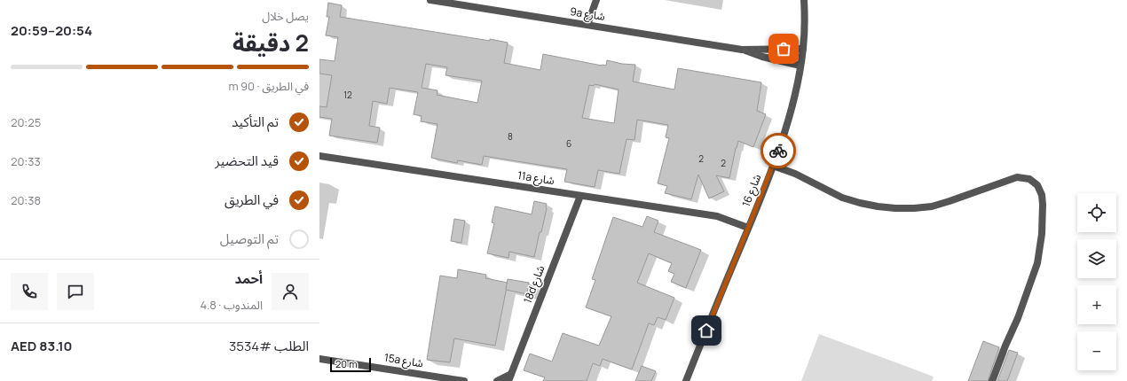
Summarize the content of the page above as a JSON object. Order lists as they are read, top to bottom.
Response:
{
  "streets": {
    "street": [
      "9a شارع",
      "11a شارع",
      "شارع 16",
      "18d شارع",
      "15a شارع"
    ]
  },
  "crossings": [
    ["9a شارع", "شارع 16"],
    ["11a شارع", "شارع 16"],
    ["11a شارع", "18d شارع"]
  ],
  "house_numbers": [
    "12",
    "8",
    "6",
    "2",
    "2"
  ],
  "scale_bar": "20 m",
  "page": {
    "heading": ["2 دقيقة", "يصل خلال", "20:54–20:59"],
    "panel": [
      "أحمد",
      "المندوب · 4.8",
      "الطلب #3534",
      "AED 83.10"
    ],
    "bar": "في الطريق · 90 m",
    "list": [
      ["تم التأكيد", "20:25"],
      ["قيد التحضير", "20:33"],
      ["في الطريق", "20:38"],
      "تم التوصيل"
    ],
    "map_buttons": ["+", "−"],
    "scale": "20 m"
  }
}
